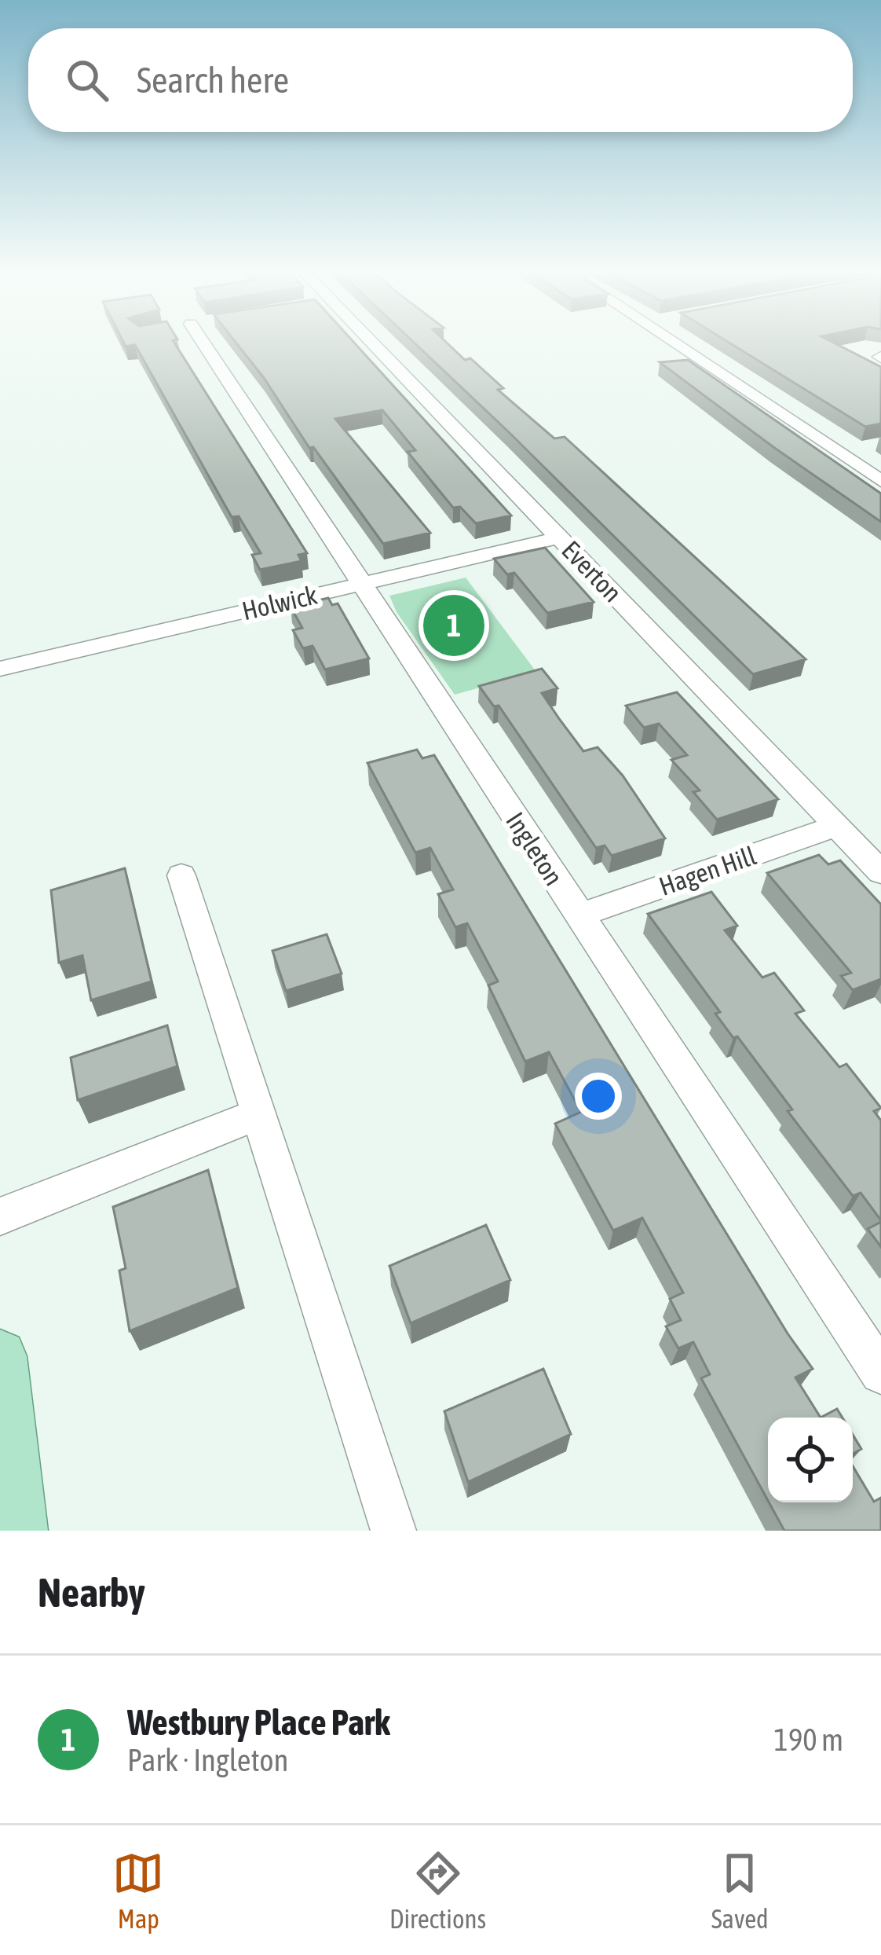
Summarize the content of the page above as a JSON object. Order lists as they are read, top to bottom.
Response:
{
  "streets": {
    "street": [
      "Everton",
      "Holwick",
      "Ingleton",
      "Hagen Hill"
    ]
  },
  "crossings": [
    ["Everton", "Holwick"],
    ["Everton", "Hagen Hill"],
    ["Holwick", "Ingleton"],
    ["Ingleton", "Hagen Hill"]
  ],
  "page": {
    "search": "Search here",
    "pins": "1",
    "heading": "Nearby",
    "list": [
      {
        "mark": "1",
        "name": "Westbury Place Park",
        "note": "Park · Ingleton",
        "value": "190 m"
      }
    ],
    "nav": ["Map", "Directions", "Saved"]
  }
}
